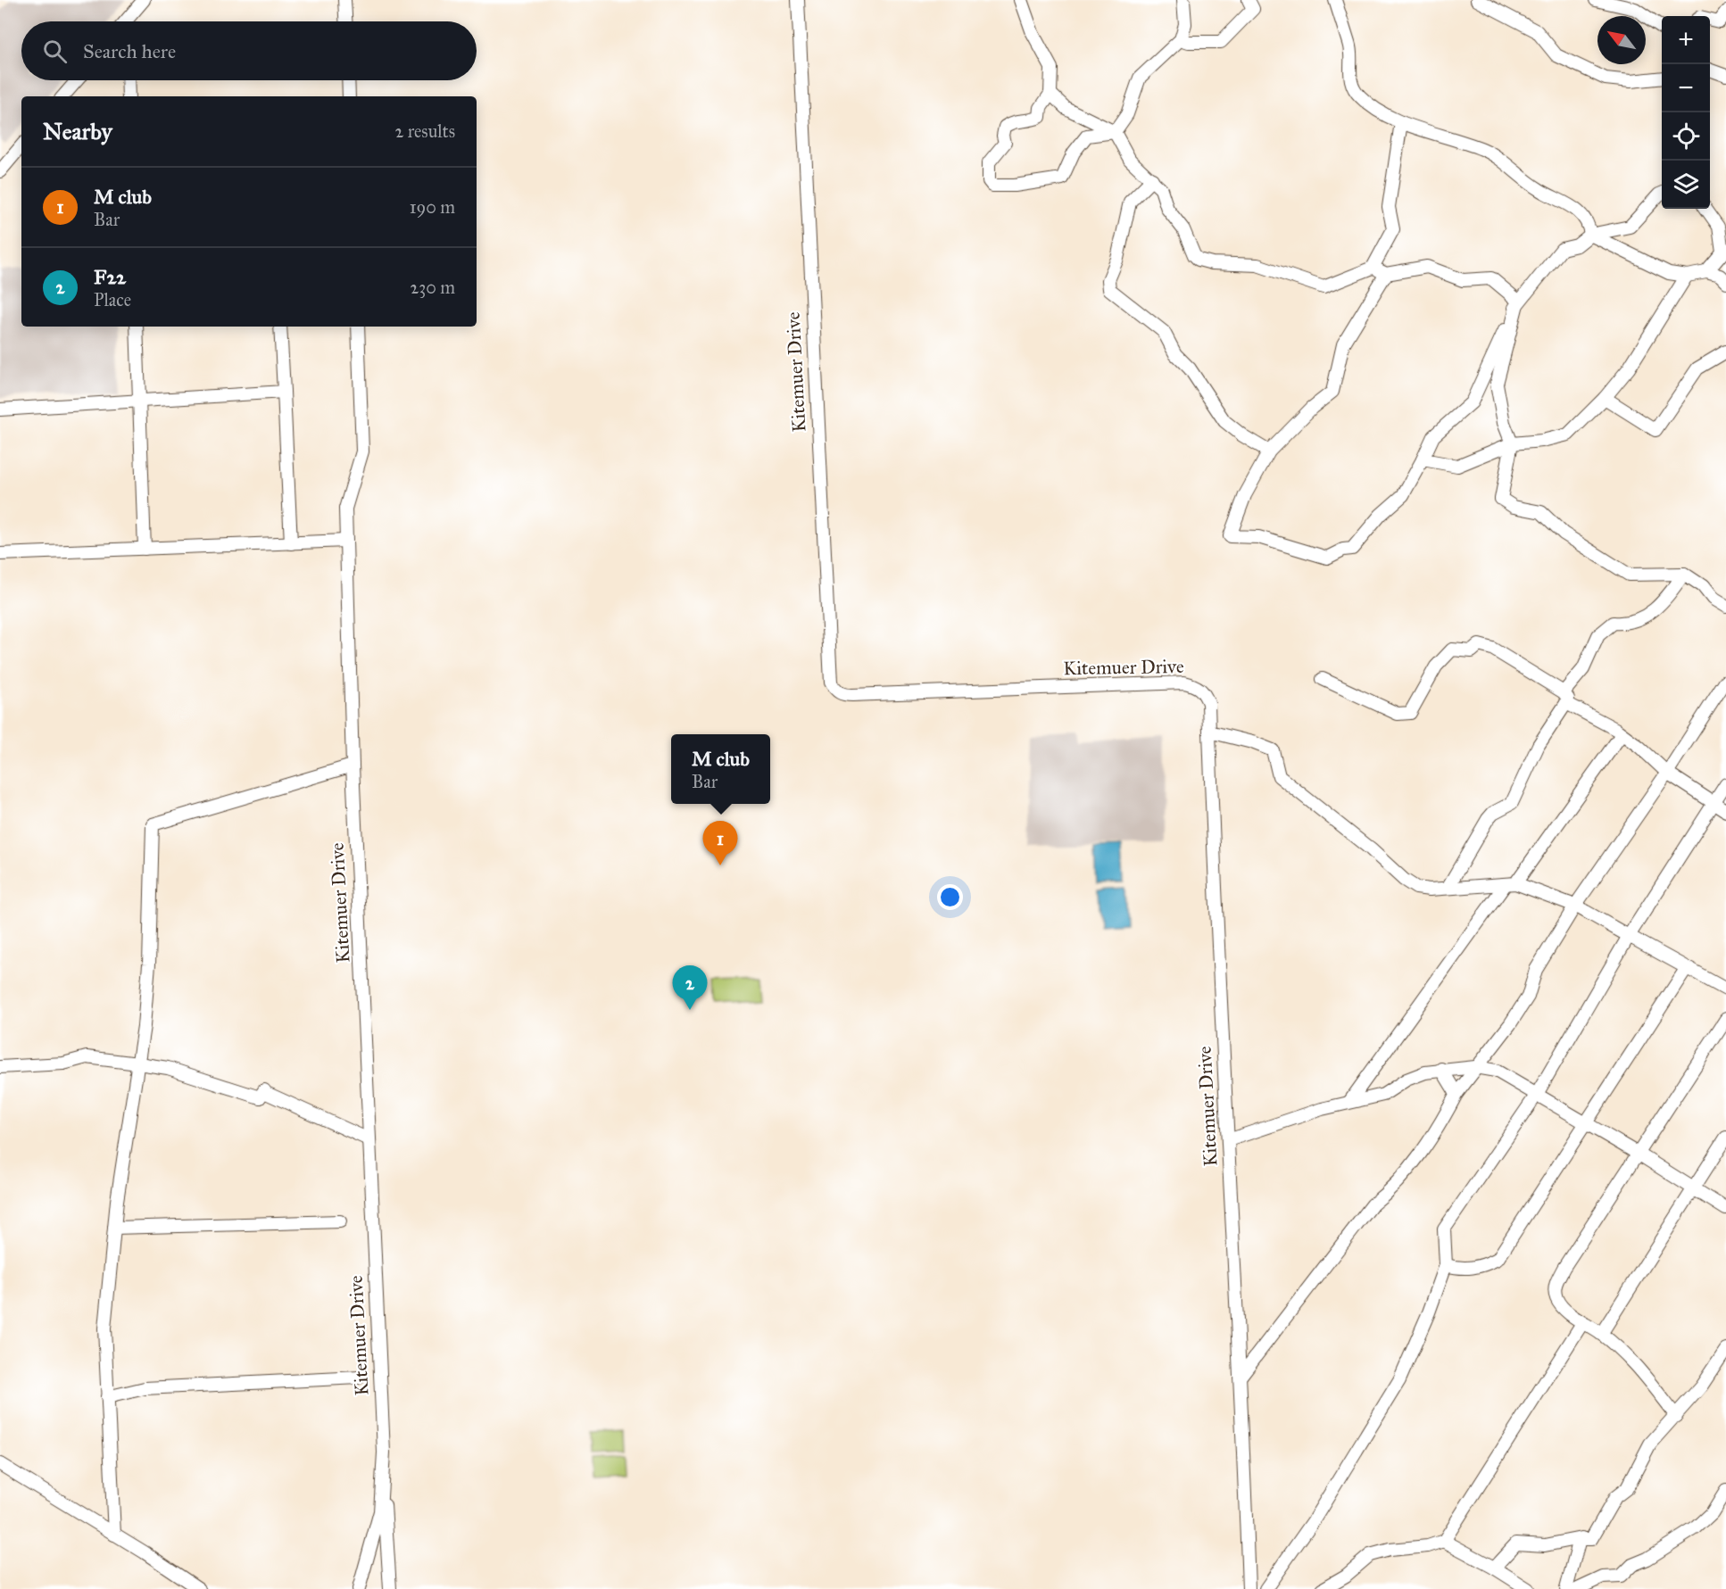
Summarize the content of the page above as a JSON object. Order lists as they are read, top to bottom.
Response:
{
  "streets": {
    "street": ["Kitemuer Drive"]
  },
  "north": "top left",
  "page": {
    "map_buttons": ["+", "−"],
    "search": "Search here",
    "heading": ["Nearby", "2 results"],
    "list": [
      {
        "mark": "1",
        "name": "M club",
        "note": "Bar",
        "value": "190 m"
      },
      {
        "mark": "2",
        "name": "F22",
        "note": "Place",
        "value": "230 m"
      }
    ],
    "popup": ["M club", "Bar"],
    "pins": ["1", "2"]
  }
}
